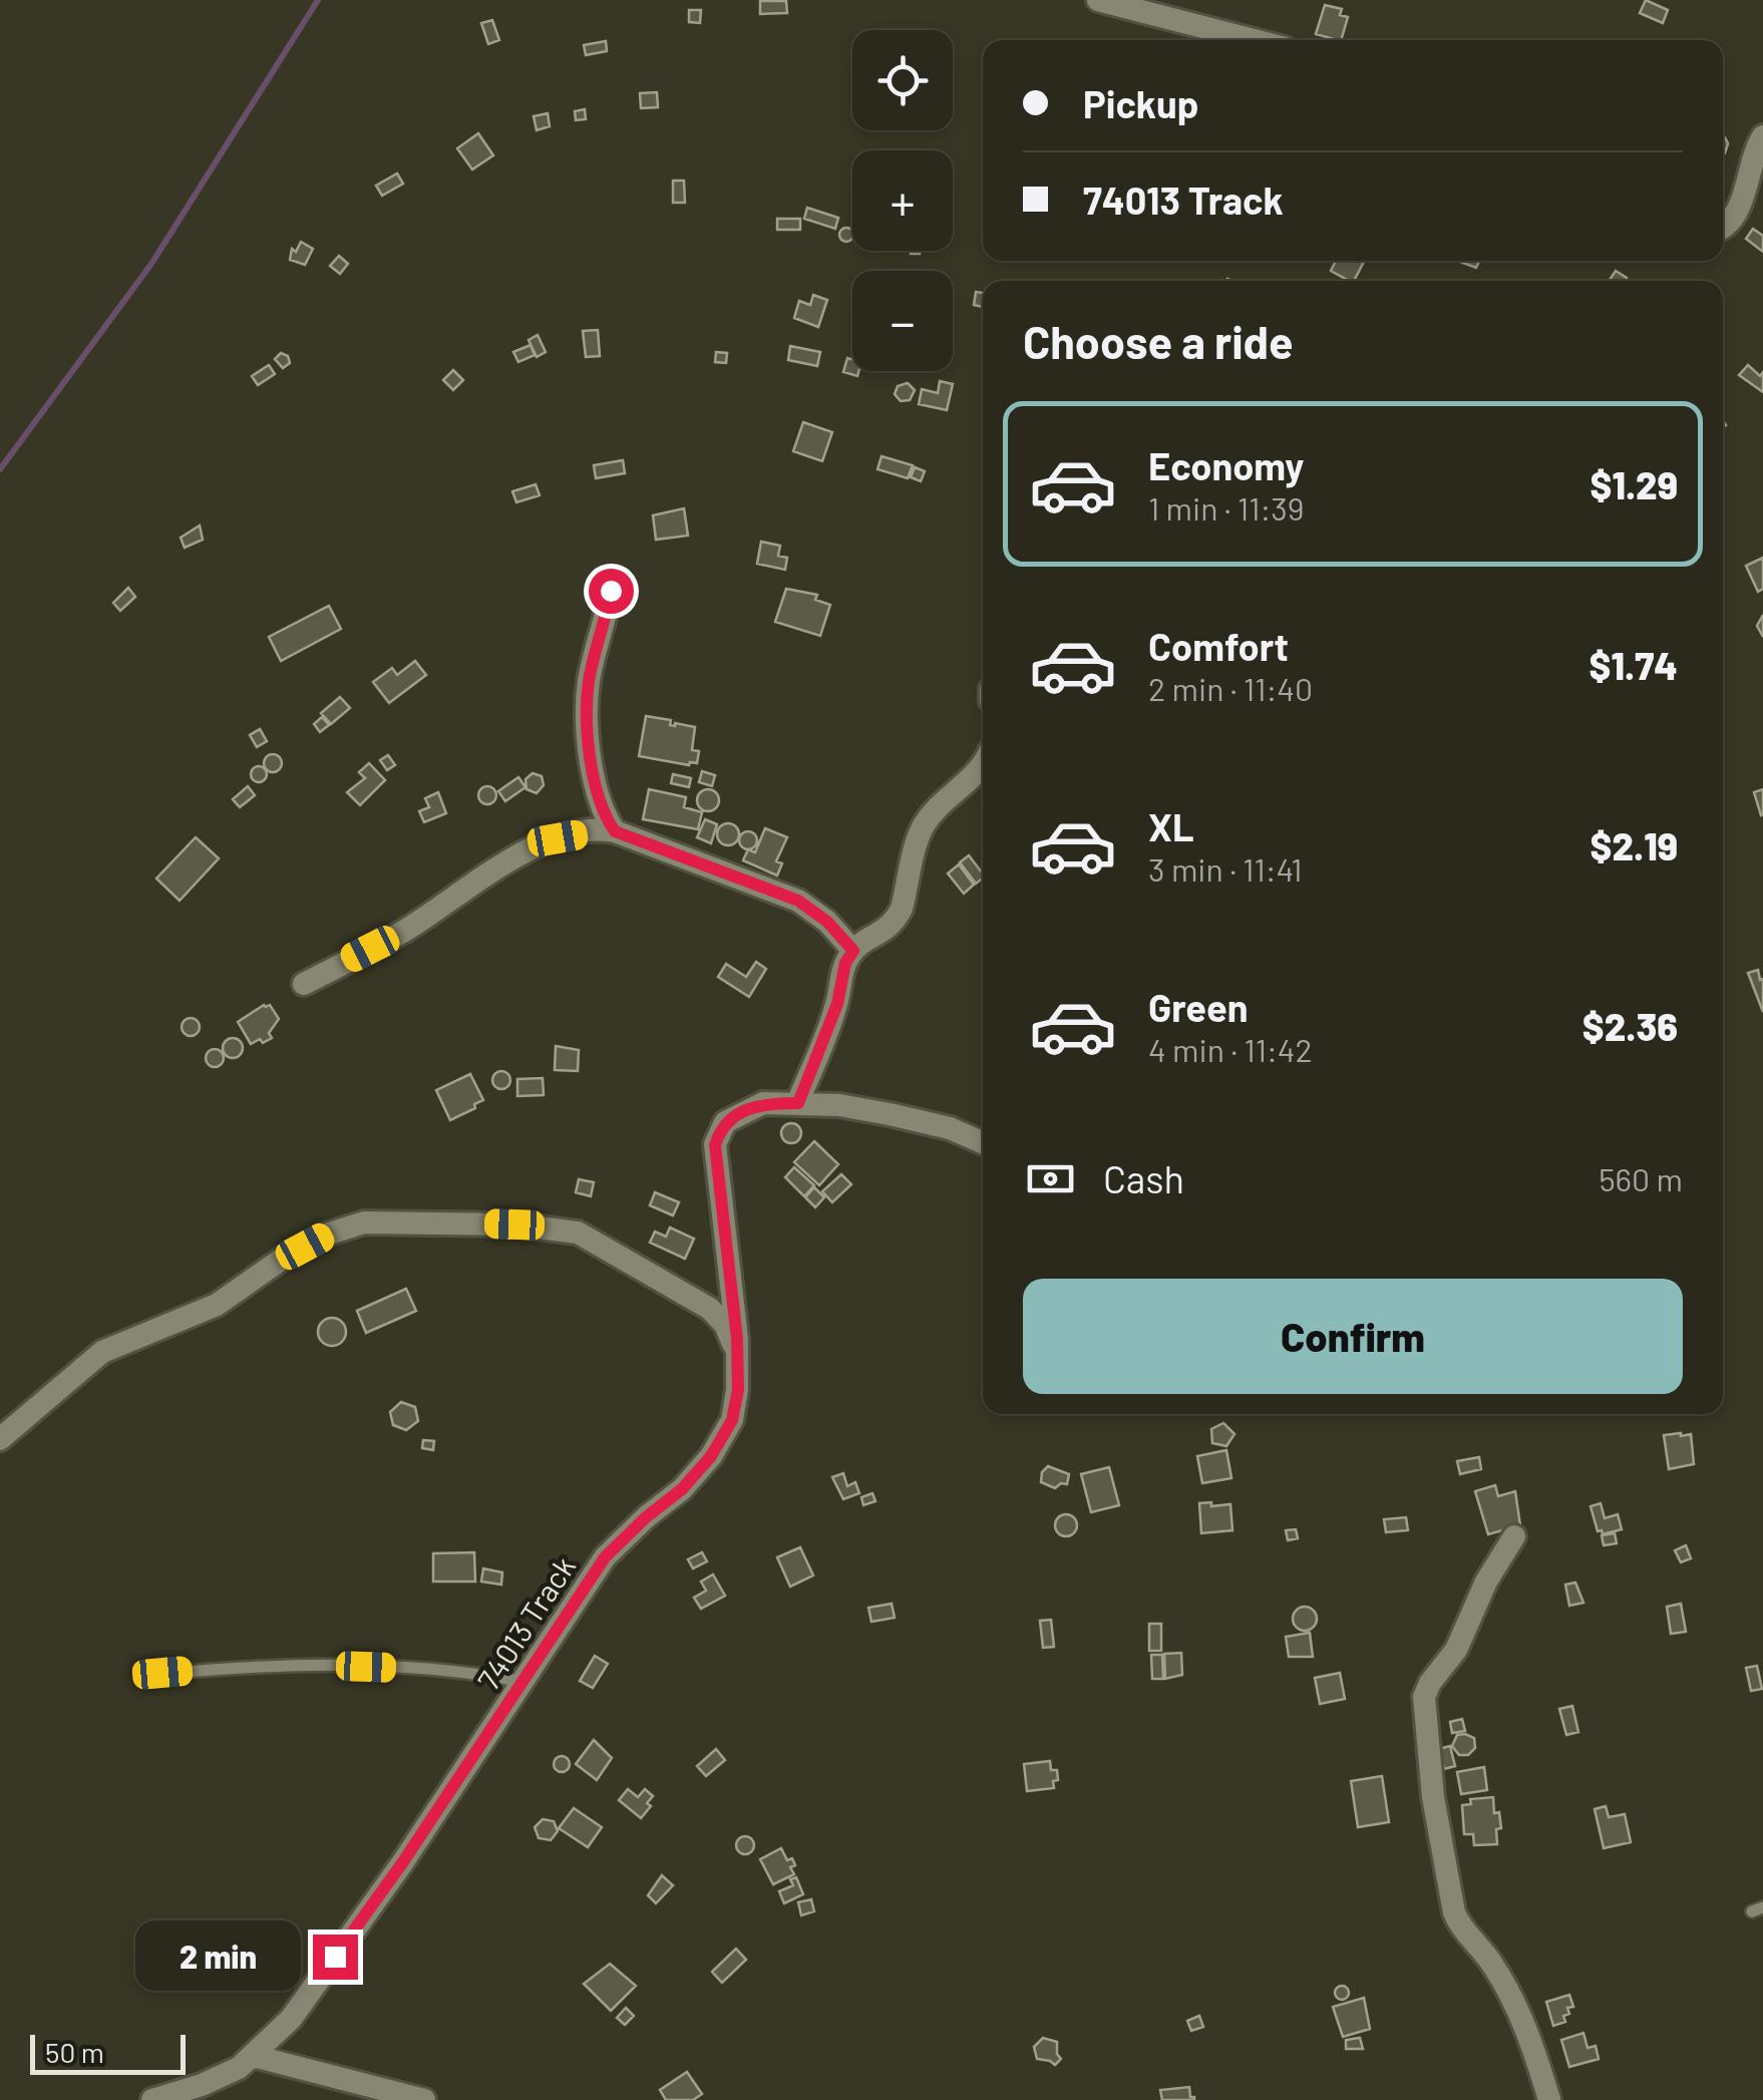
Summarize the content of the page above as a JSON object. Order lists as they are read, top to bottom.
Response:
{
  "streets": {
    "street": ["74013 Track"]
  },
  "scale_bar": "50 m",
  "page": {
    "map_buttons": ["+", "−"],
    "banner": ["Pickup", "74013 Track"],
    "heading": "Choose a ride",
    "list": [
      {
        "name": "Economy",
        "note": "1 min · 11:39",
        "value": "$1.29"
      },
      {
        "name": "Comfort",
        "note": "2 min · 11:40",
        "value": "$1.74"
      },
      {
        "name": "XL",
        "note": "3 min · 11:41",
        "value": "$2.19"
      },
      {
        "name": "Green",
        "note": "4 min · 11:42",
        "value": "$2.36"
      }
    ],
    "pay": ["Cash", "560 m"],
    "buttons": "Confirm",
    "bubble": "2 min",
    "scale": "50 m"
  }
}
